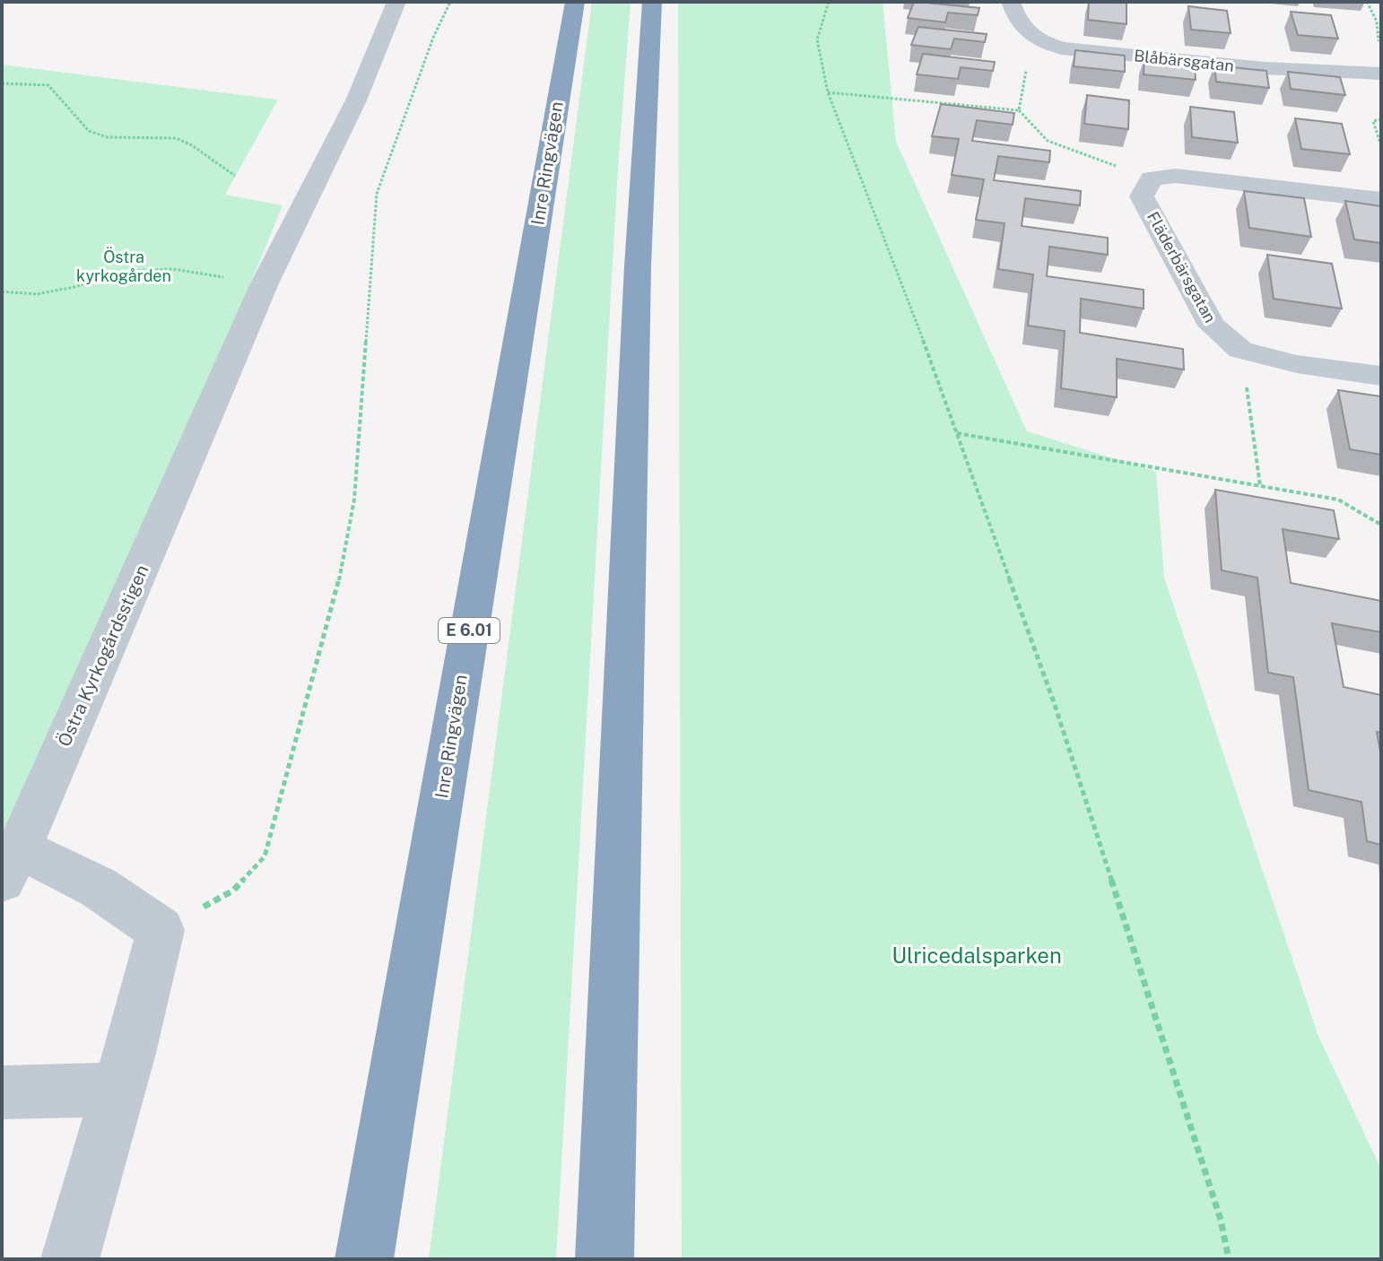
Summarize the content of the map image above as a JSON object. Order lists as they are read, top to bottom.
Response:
{
  "streets": {
    "highway": ["Inre Ringvägen", "E 6.01"],
    "street": ["Blåbärsgatan", "Fläderbärsgatan", "Östra Kyrkogårdsstigen"]
  },
  "parks": ["Östra kyrkogården", "Ulricedalsparken"]
}
